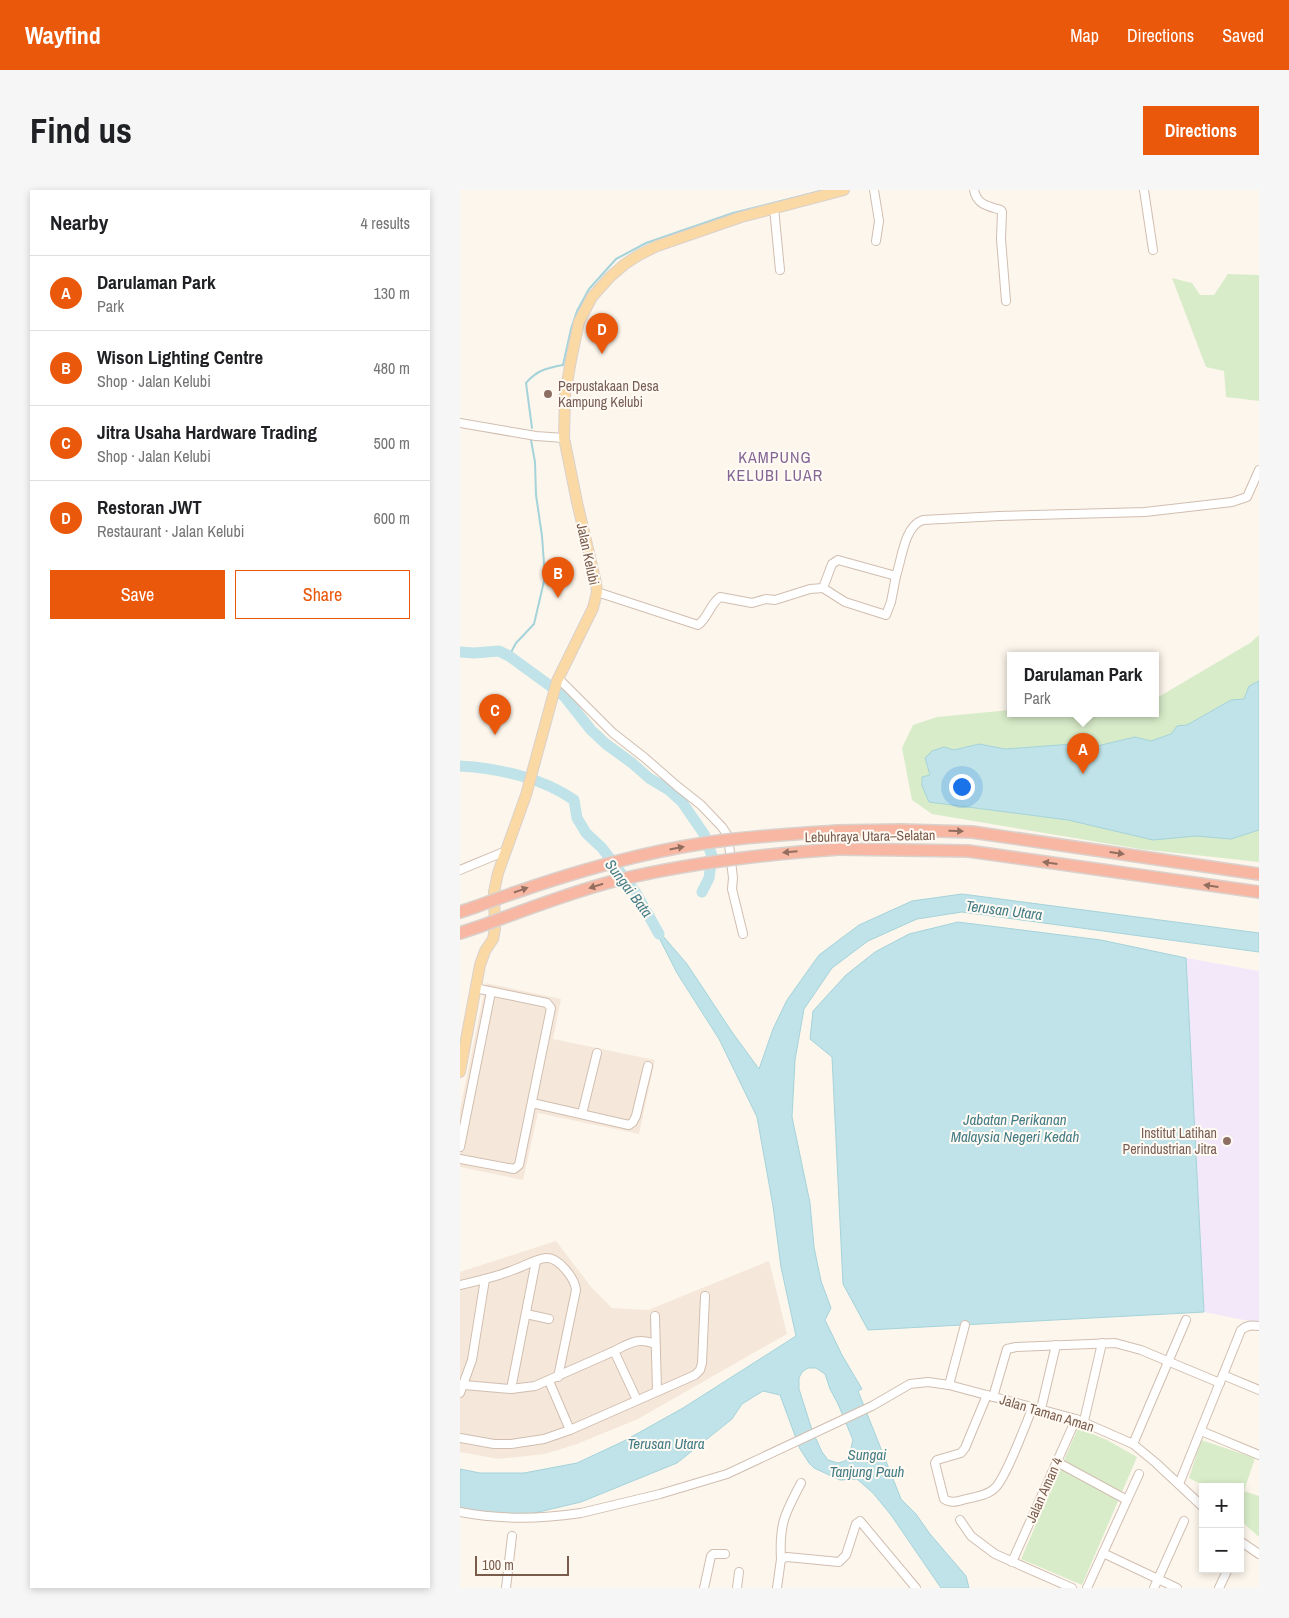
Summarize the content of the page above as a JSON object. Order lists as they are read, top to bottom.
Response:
{
  "streets": {
    "highway": ["Lebuhraya Utara–Selatan"],
    "main road": ["Jalan Kelubi"],
    "street": ["Jalan Taman Aman", "Jalan Aman 4"]
  },
  "crossings": [
    ["Jalan Taman Aman", "Jalan Aman 4"]
  ],
  "districts": ["KAMPUNG KELUBI LUAR"],
  "water": [
    "Sungai Bata",
    "Terusan Utara",
    "Jabatan Perikanan Malaysia Negeri Kedah",
    "Sungai Tanjung Pauh"
  ],
  "places": ["Perpustakaan Desa Kampung Kelubi", "Institut Latihan Perindustrian Jitra"],
  "scale_bar": "100 m",
  "page": {
    "header": "Wayfind",
    "nav": ["Map", "Directions", "Saved"],
    "buttons": [
      "Directions",
      ["Save", "Share"]
    ],
    "title": "Find us",
    "heading": ["Nearby", "4 results"],
    "list": [
      {
        "mark": "A",
        "name": "Darulaman Park",
        "note": "Park",
        "value": "130 m"
      },
      {
        "mark": "B",
        "name": "Wison Lighting Centre",
        "note": "Shop · Jalan Kelubi",
        "value": "480 m"
      },
      {
        "mark": "C",
        "name": "Jitra Usaha Hardware Trading",
        "note": "Shop · Jalan Kelubi",
        "value": "500 m"
      },
      {
        "mark": "D",
        "name": "Restoran JWT",
        "note": "Restaurant · Jalan Kelubi",
        "value": "600 m"
      }
    ],
    "pins": [
      "D",
      "B",
      "C",
      "A"
    ],
    "popup": ["Darulaman Park", "Park"],
    "map_buttons": ["+", "−"],
    "scale": "100 m"
  }
}
